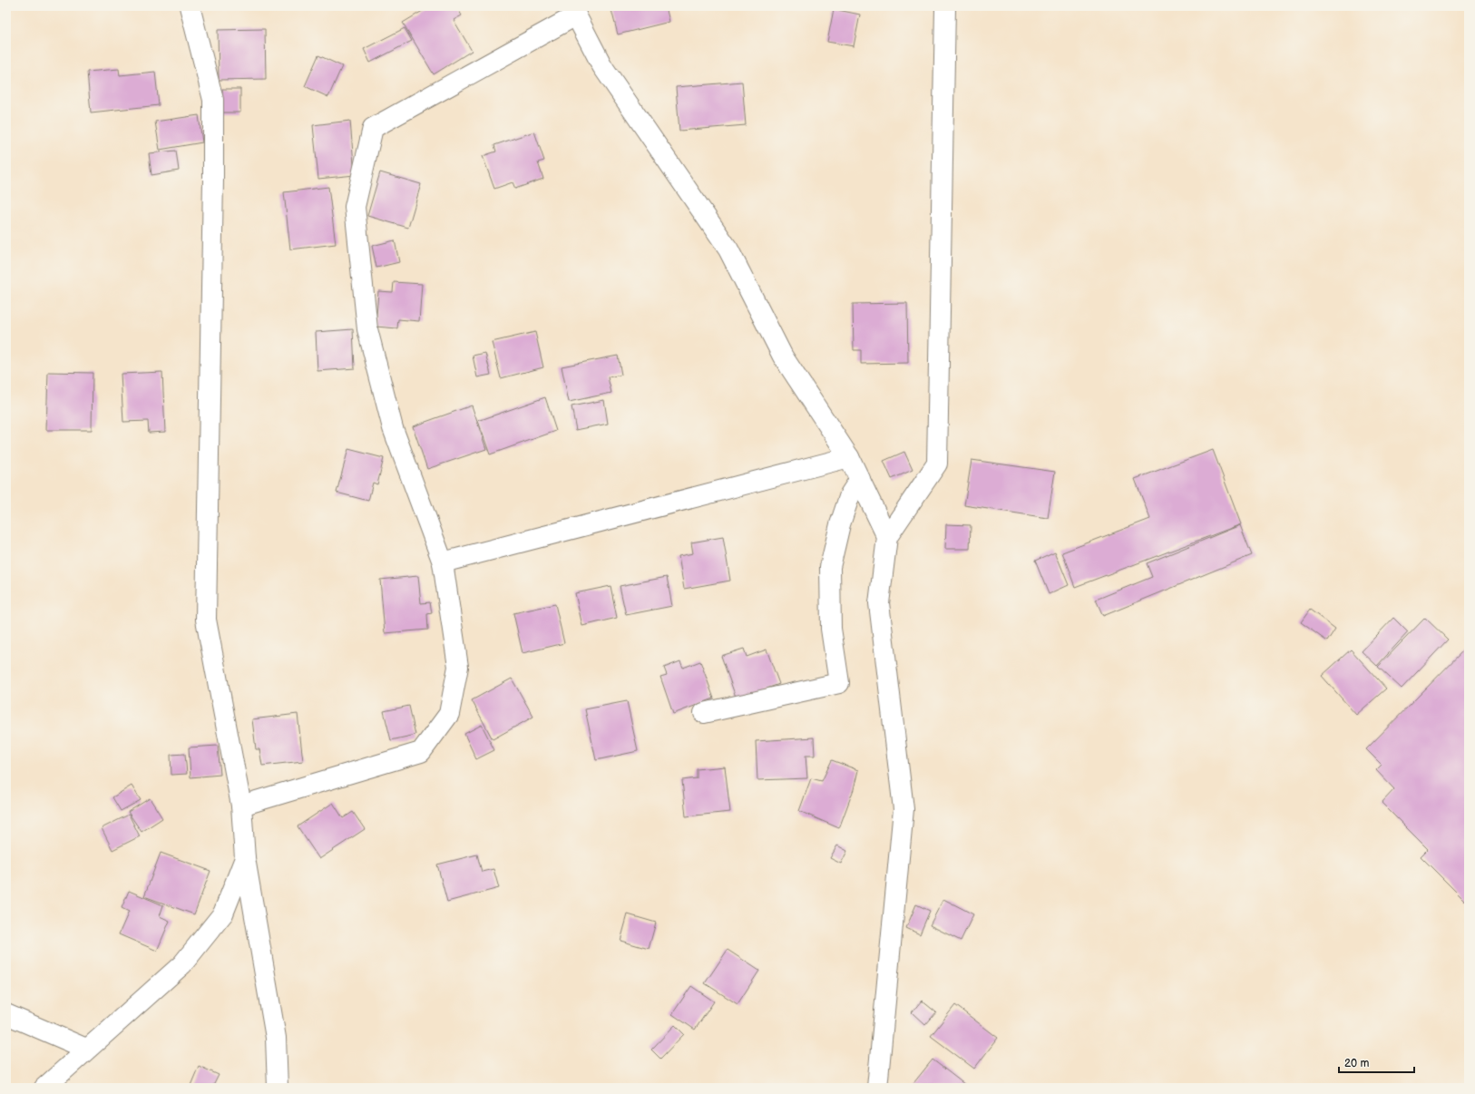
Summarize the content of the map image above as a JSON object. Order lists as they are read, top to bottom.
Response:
{
  "scale_bar": "20 m"
}
